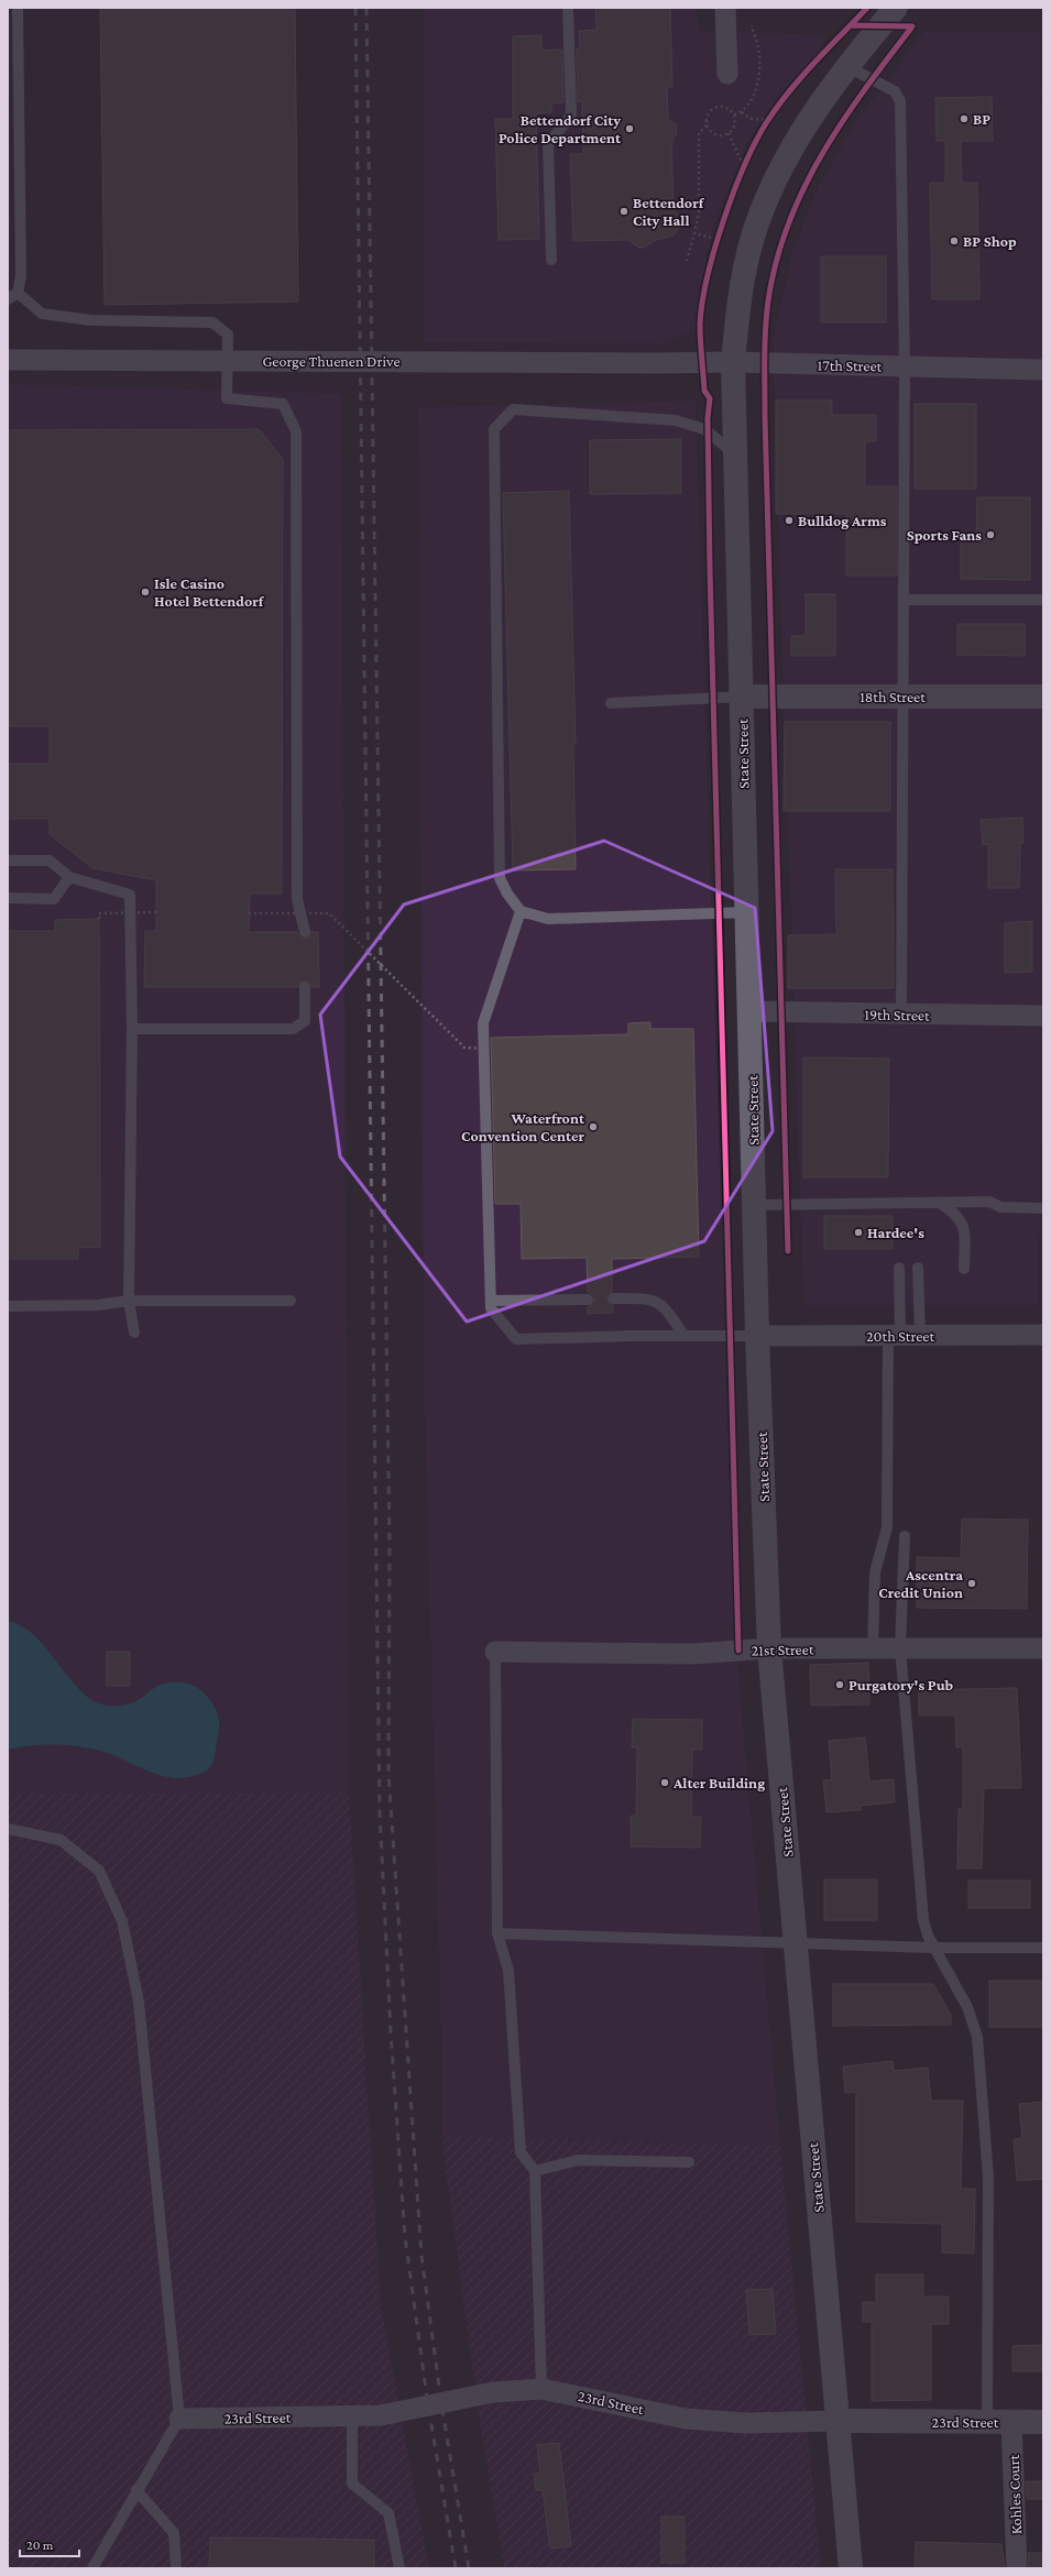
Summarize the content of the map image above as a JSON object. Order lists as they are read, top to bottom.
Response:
{
  "streets": {
    "main road": ["State Street"],
    "street": [
      "George Thuenen Drive",
      "17th Street",
      "18th Street",
      "19th Street",
      "20th Street",
      "21st Street",
      "23rd Street",
      "Kohles Court"
    ]
  },
  "crossings": [
    ["George Thuenen Drive", "17th Street"],
    ["17th Street", "State Street"],
    ["18th Street", "State Street"],
    ["State Street", "19th Street"],
    ["State Street", "20th Street"],
    ["State Street", "21st Street"],
    ["State Street", "23rd Street"],
    ["23rd Street", "Kohles Court"]
  ],
  "places": [
    "BP",
    "Bettendorf City Police Department",
    "Bettendorf City Hall",
    "BP Shop",
    "Bulldog Arms",
    "Sports Fans",
    "Isle Casino Hotel Bettendorf",
    "Waterfront Convention Center",
    "Hardee's",
    "Ascentra Credit Union",
    "Purgatory's Pub",
    "Alter Building"
  ],
  "scale_bar": "20 m"
}
